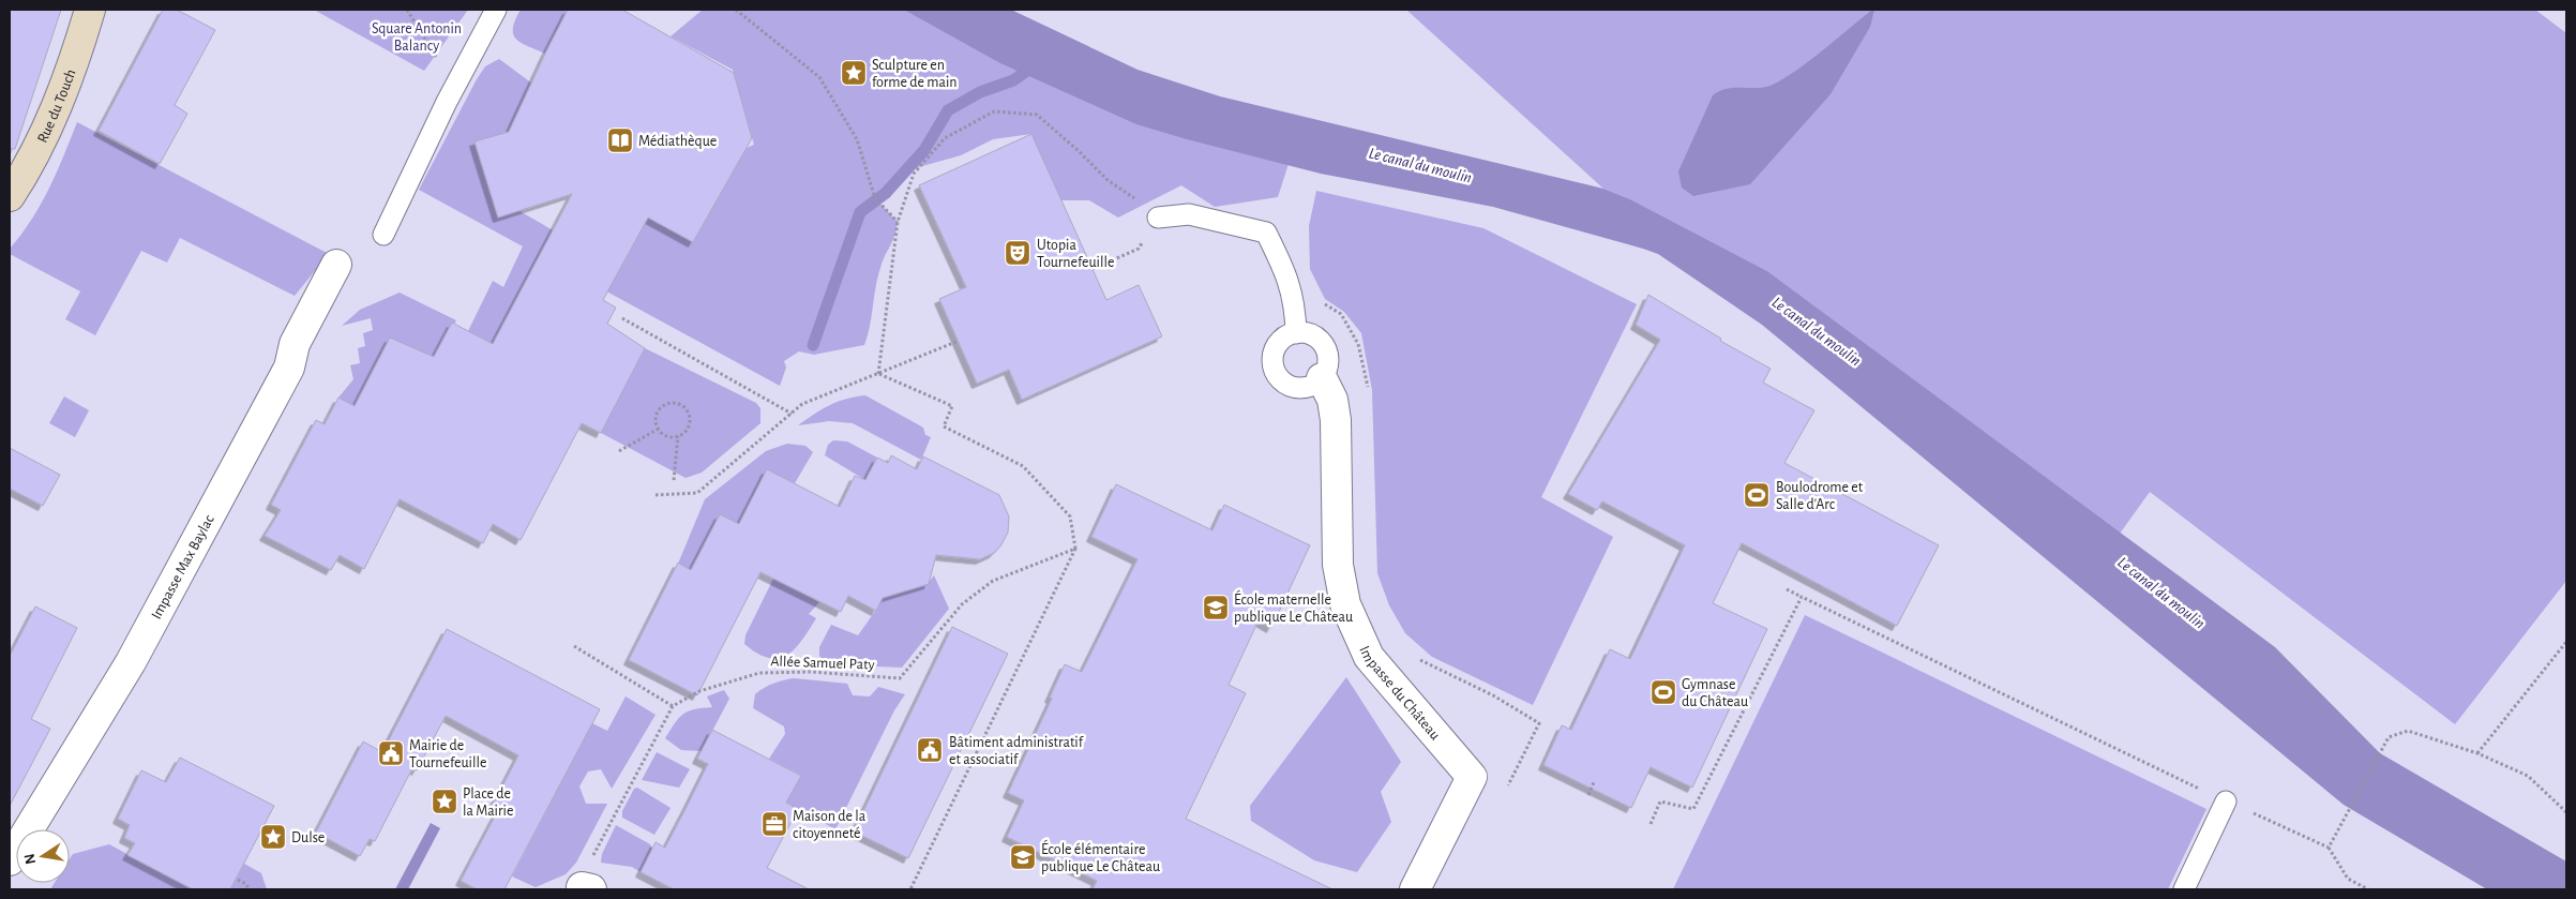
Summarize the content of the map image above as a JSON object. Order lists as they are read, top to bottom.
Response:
{
  "streets": {
    "street": ["Rue du Touch", "Impasse Max Baylac", "Impasse du Château"],
    "path": ["Allée Samuel Paty"]
  },
  "water": ["Le canal du moulin"],
  "parks": ["Square Antonin Balancy"],
  "places": {
    "place": ["Sculpture en forme de main", "Place de la Mairie", "Dulse"],
    "library": ["Médiathèque"],
    "theatre": ["Utopia Tournefeuille"],
    "sports": ["Boulodrome et Salle d'Arc", "Gymnase du Château"],
    "school or university": ["École maternelle publique Le Château", "École élémentaire publique Le Château"],
    "public building": ["Bâtiment administratif et associatif", "Mairie de Tournefeuille"],
    "office": ["Maison de la citoyenneté"]
  },
  "north": "left"
}
